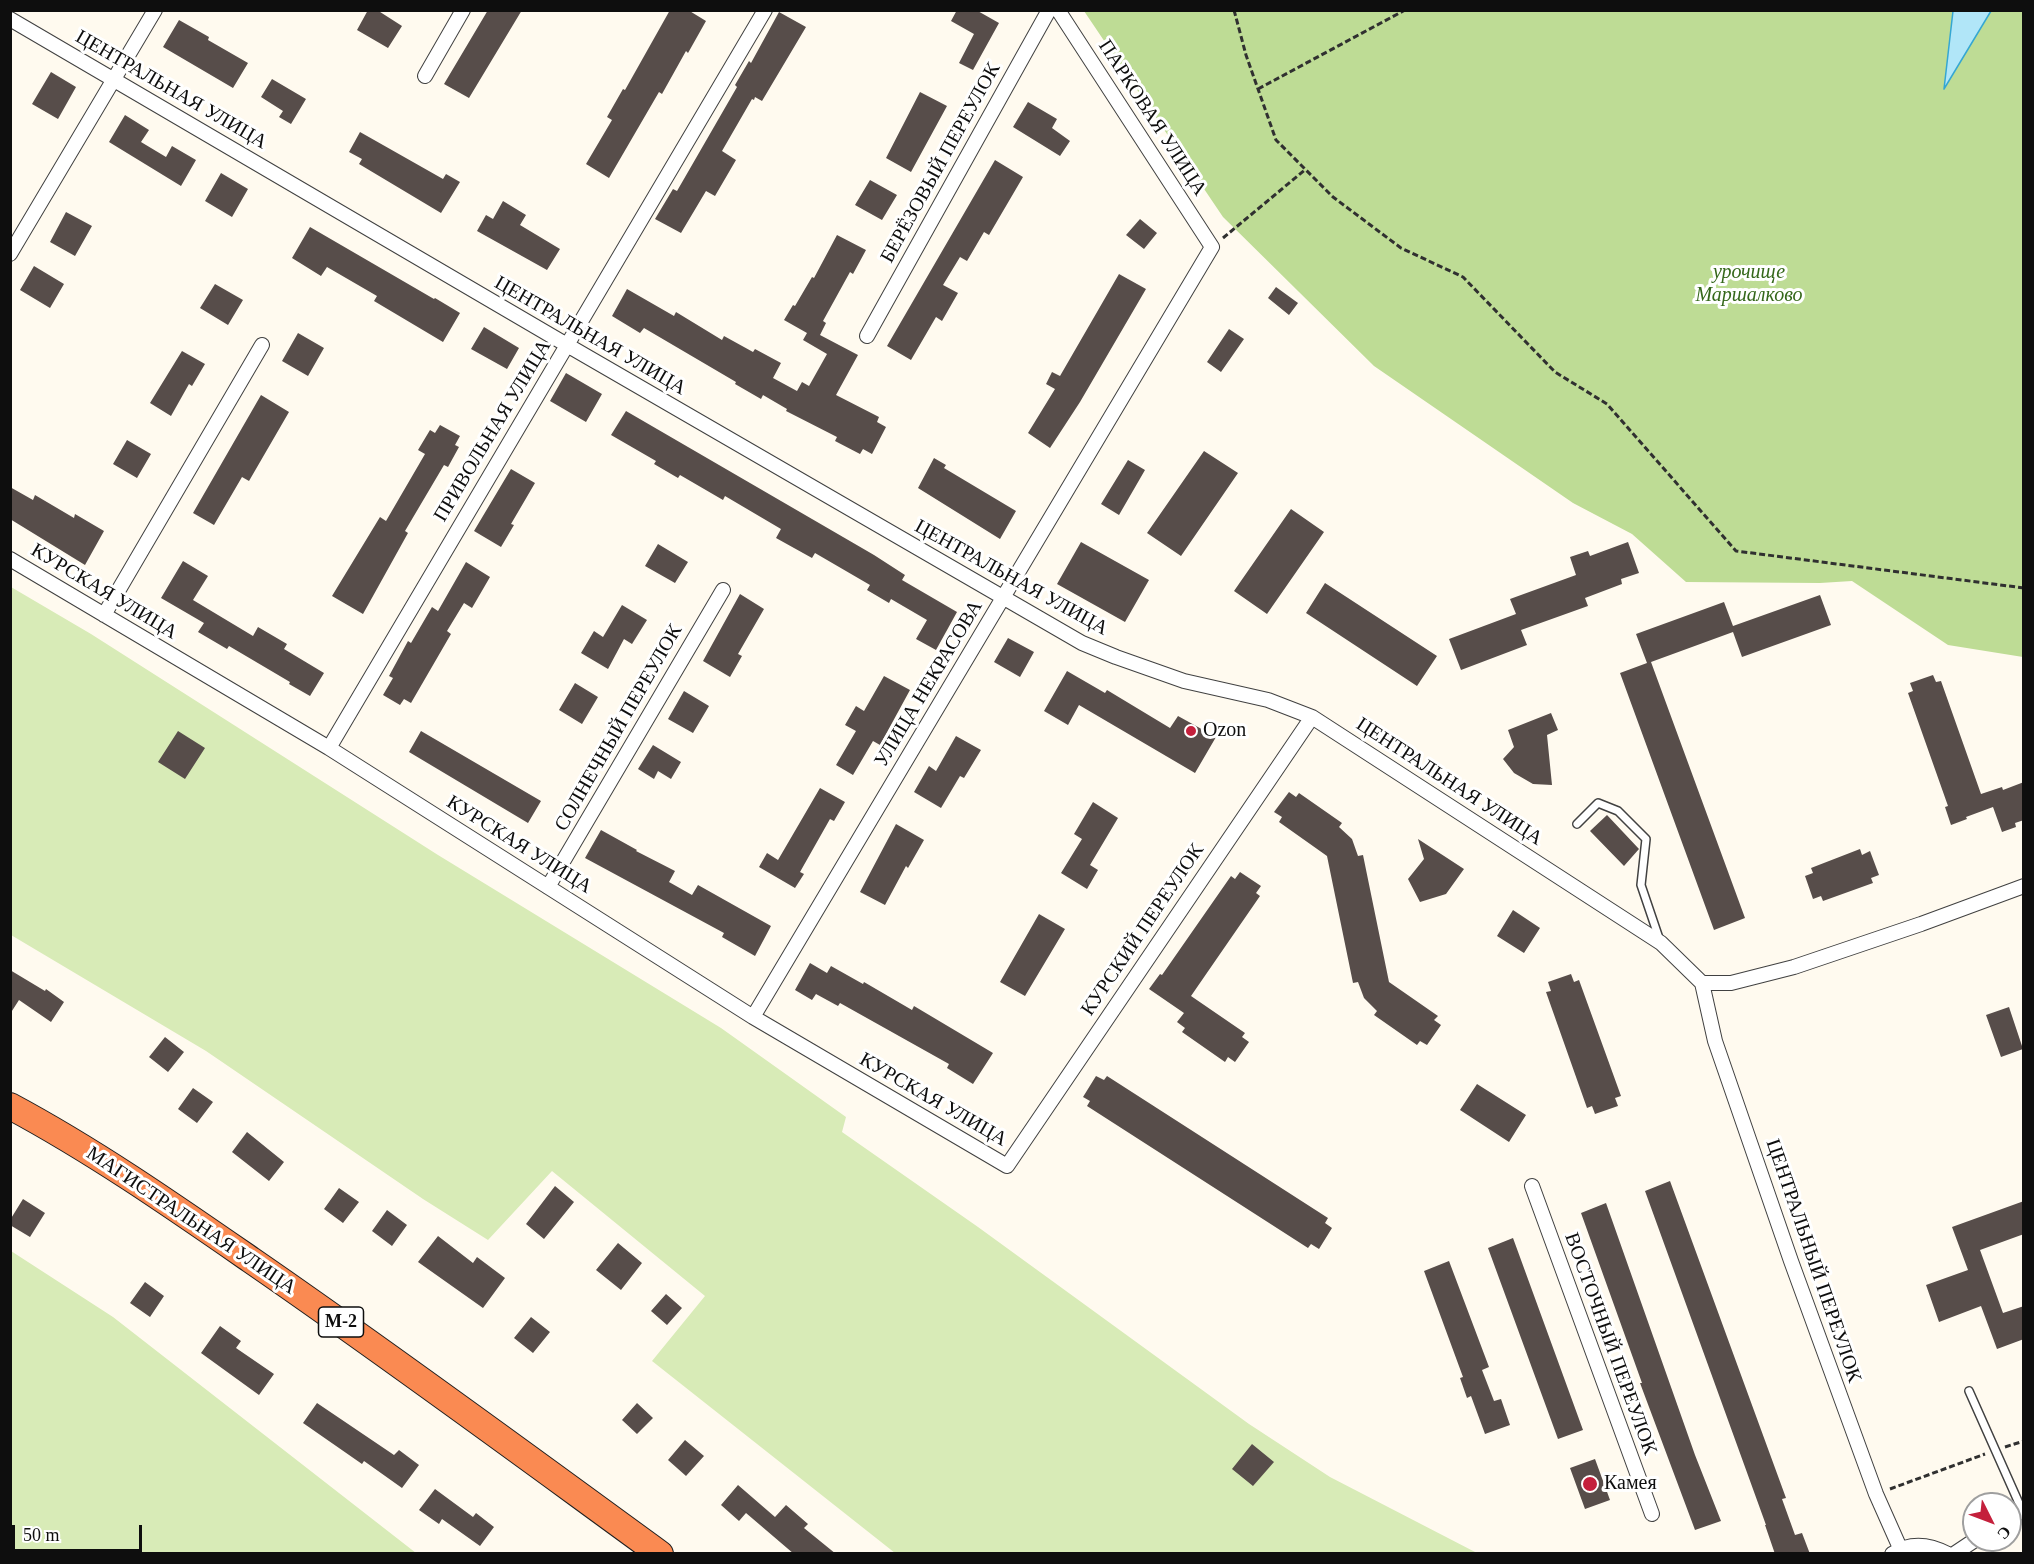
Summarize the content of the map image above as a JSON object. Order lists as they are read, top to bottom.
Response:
{
  "streets": {
    "highway": ["МАГИСТРАЛЬНАЯ УЛИЦА", "М-2"],
    "street": [
      "ЦЕНТРАЛЬНАЯ УЛИЦА",
      "ПАРКОВАЯ УЛИЦА",
      "БЕРЁЗОВЫЙ ПЕРЕУЛОК",
      "ПРИВОЛЬНАЯ УЛИЦА",
      "КУРСКАЯ УЛИЦА",
      "УЛИЦА НЕКРАСОВА",
      "СОЛНЕЧНЫЙ ПЕРЕУЛОК",
      "КУРСКИЙ ПЕРЕУЛОК",
      "ЦЕНТРАЛЬНЫЙ ПЕРЕУЛОК",
      "ВОСТОЧНЫЙ ПЕРЕУЛОК"
    ]
  },
  "crossings": [
    ["ЦЕНТРАЛЬНАЯ УЛИЦА", "ПРИВОЛЬНАЯ УЛИЦА"],
    ["ЦЕНТРАЛЬНАЯ УЛИЦА", "УЛИЦА НЕКРАСОВА"],
    ["ЦЕНТРАЛЬНАЯ УЛИЦА", "КУРСКИЙ ПЕРЕУЛОК"],
    ["ЦЕНТРАЛЬНАЯ УЛИЦА", "ЦЕНТРАЛЬНЫЙ ПЕРЕУЛОК"],
    ["ПАРКОВАЯ УЛИЦА", "УЛИЦА НЕКРАСОВА"],
    ["ПРИВОЛЬНАЯ УЛИЦА", "КУРСКАЯ УЛИЦА"],
    ["КУРСКАЯ УЛИЦА", "УЛИЦА НЕКРАСОВА"],
    ["КУРСКАЯ УЛИЦА", "СОЛНЕЧНЫЙ ПЕРЕУЛОК"],
    ["КУРСКАЯ УЛИЦА", "КУРСКИЙ ПЕРЕУЛОК"]
  ],
  "parks": ["урочище Маршалково"],
  "places": ["Ozon", "Камея"],
  "scale_bar": "50 m",
  "north": "bottom right"
}
